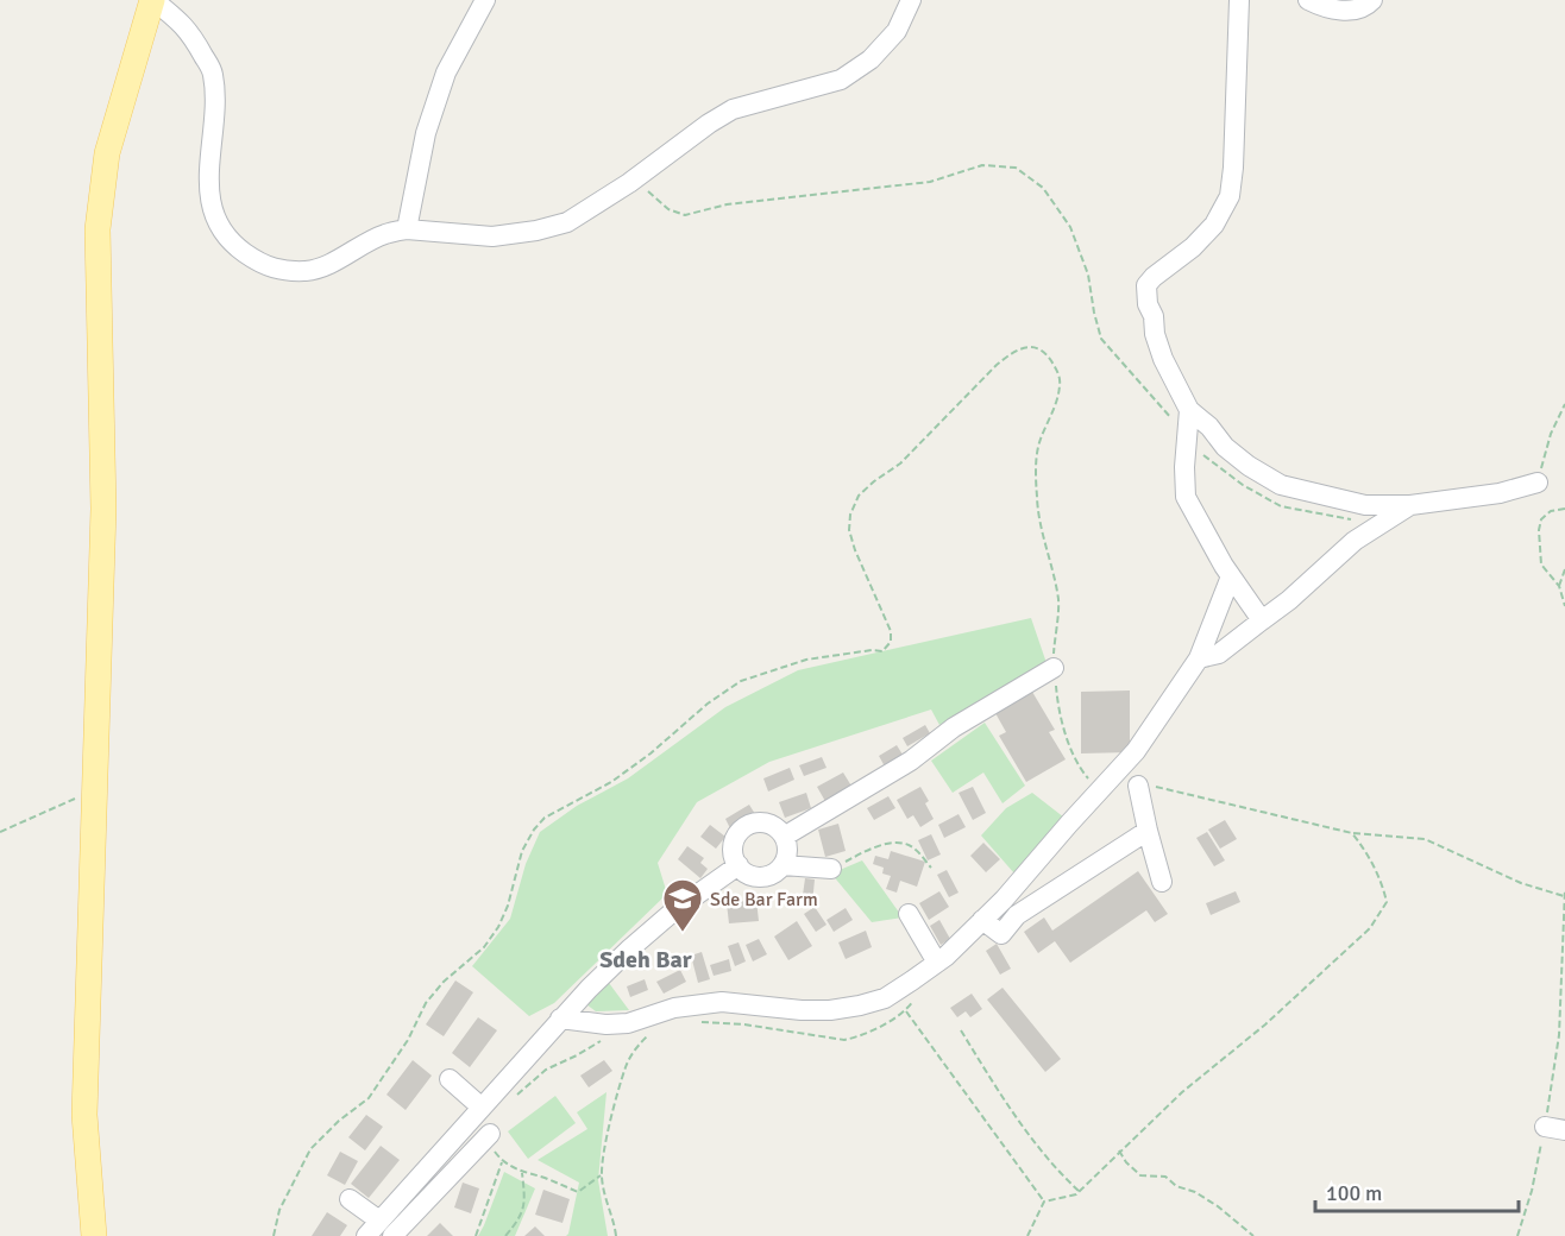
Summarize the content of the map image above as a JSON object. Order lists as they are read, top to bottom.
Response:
{
  "districts": ["Sdeh Bar"],
  "places": {
    "school or university": ["Sde Bar Farm"]
  },
  "scale_bar": "100 m"
}
